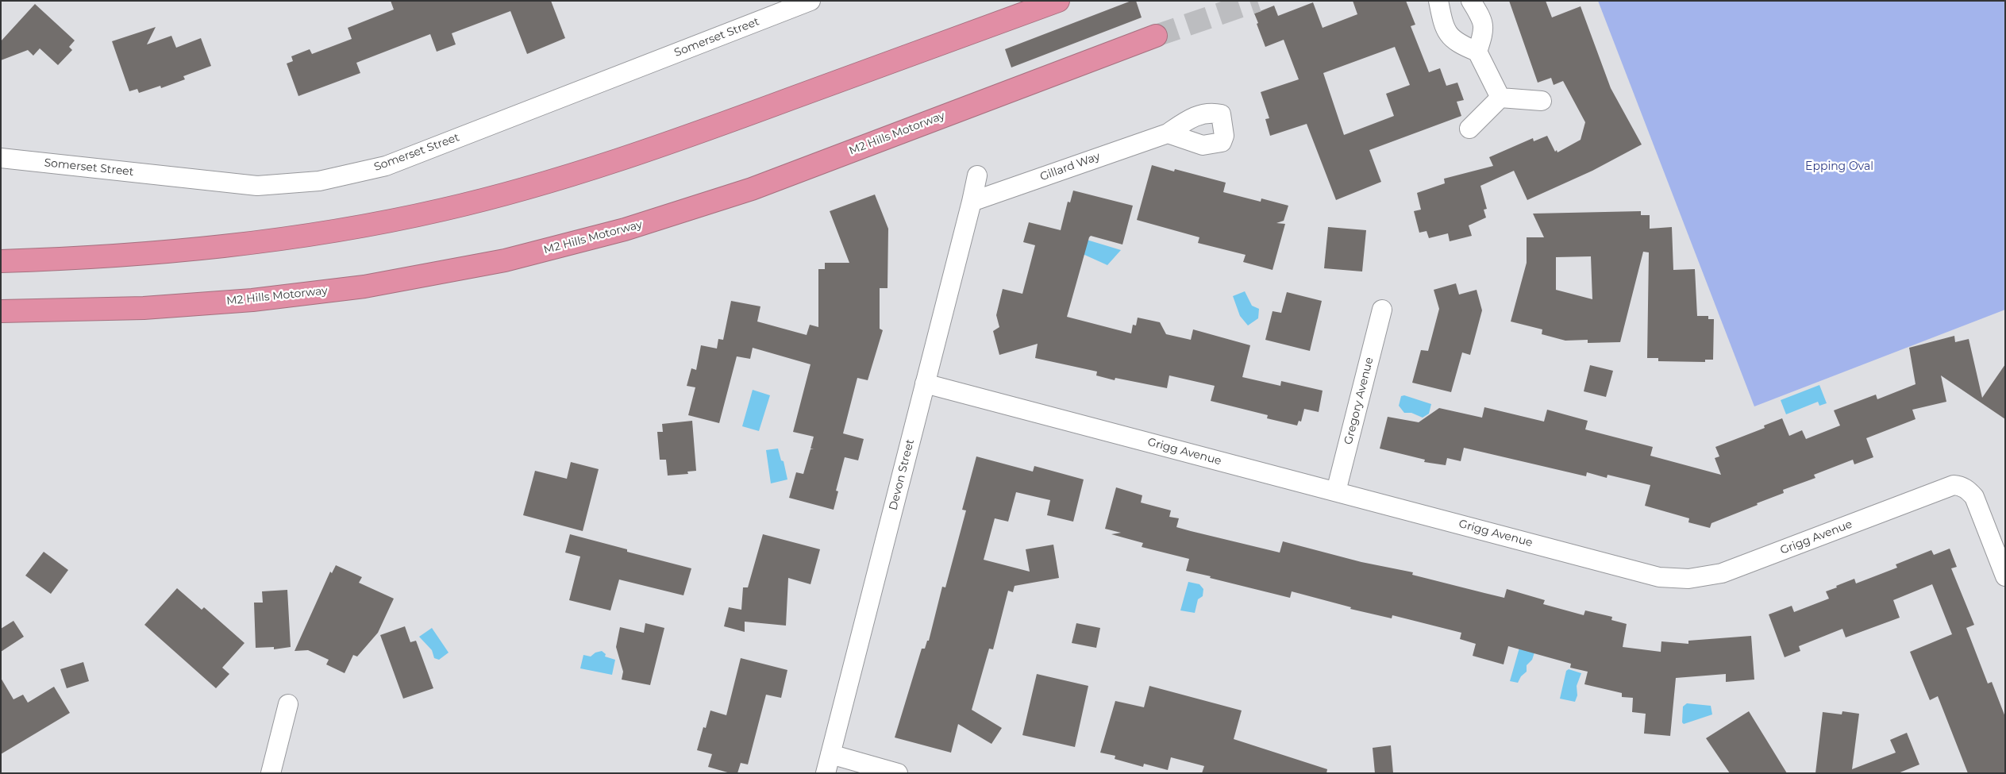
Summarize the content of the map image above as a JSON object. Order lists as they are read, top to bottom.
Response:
{
  "streets": {
    "highway": ["M2 Hills Motorway"],
    "street": [
      "Somerset Street",
      "Gillard Way",
      "Gregory Avenue",
      "Grigg Avenue",
      "Devon Street"
    ]
  },
  "crossings": [
    ["Gillard Way", "Devon Street"],
    ["Gregory Avenue", "Grigg Avenue"],
    ["Grigg Avenue", "Devon Street"]
  ],
  "parks": ["Epping Oval"]
}
